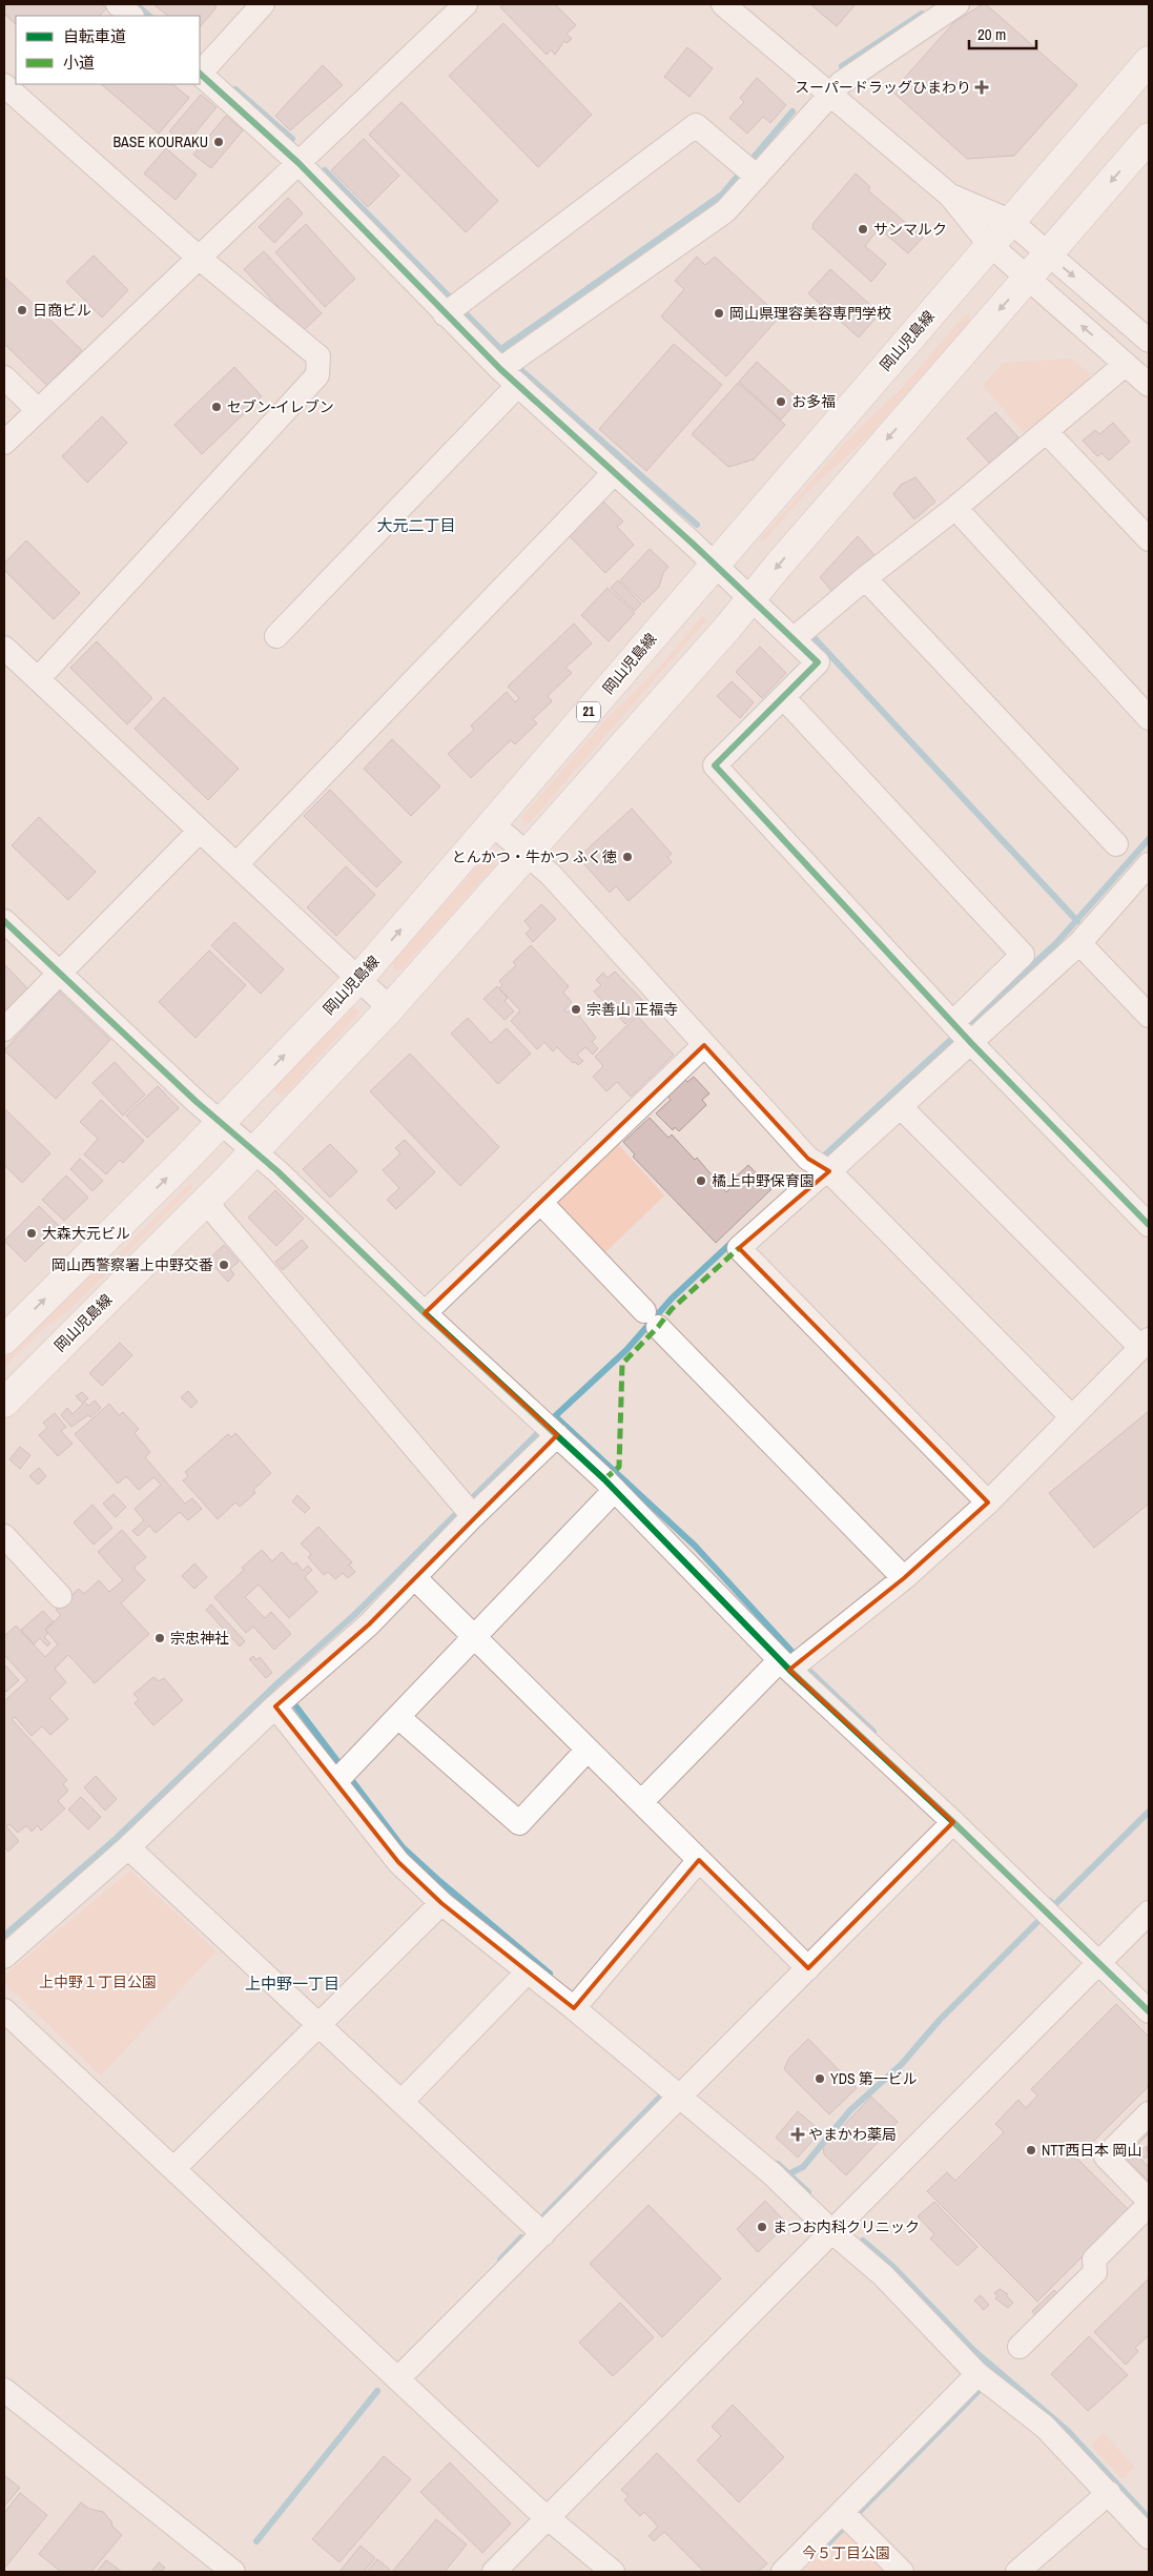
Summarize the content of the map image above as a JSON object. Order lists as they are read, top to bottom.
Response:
{
  "streets": {
    "main road": ["岡山児島線", "21"]
  },
  "districts": ["大元二丁目", "上中野一丁目"],
  "parks": ["上中野１丁目公園", "今５丁目公園"],
  "places": {
    "health": ["スーパードラッグひまわり", "やまかわ薬局"],
    "other": [
      "BASE KOURAKU",
      "サンマルク",
      "日商ビル",
      "岡山県理容美容専門学校",
      "お多福",
      "セブン-イレブン",
      "とんかつ・牛かつ ふく徳",
      "宗善山 正福寺",
      "橘上中野保育園",
      "大森大元ビル",
      "岡山西警察署上中野交番",
      "宗忠神社",
      "YDS 第一ビル",
      "NTT西日本 岡山",
      "まつお内科クリニック"
    ]
  },
  "legend": ["自転車道", "小道"],
  "scale_bar": "20 m"
}
